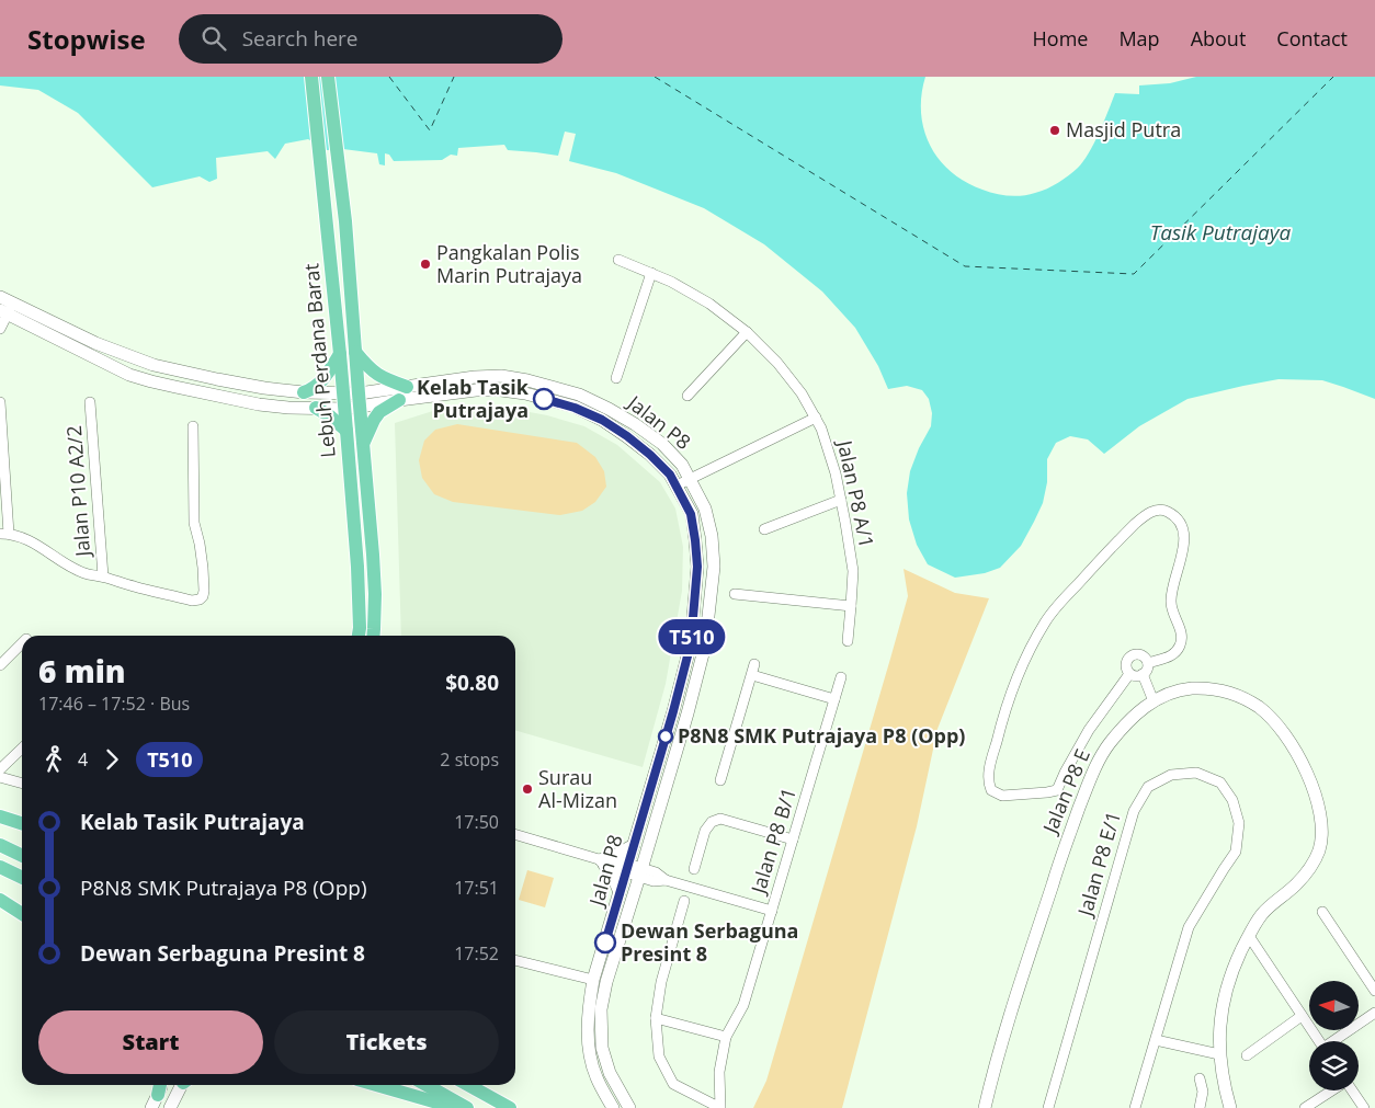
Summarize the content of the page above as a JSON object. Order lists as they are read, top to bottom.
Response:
{
  "streets": {
    "main road": ["Lebuh Perdana Barat"],
    "street": [
      "Jalan P8",
      "Jalan P10 A2/2",
      "Jalan P8 A/1",
      "Jalan P8 E",
      "Jalan P8 B/1",
      "Jalan P8 E/1"
    ]
  },
  "crossings": [
    ["Lebuh Perdana Barat", "Jalan P8"]
  ],
  "water": ["Tasik Putrajaya"],
  "places": [
    "Masjid Putra",
    "Pangkalan Polis Marin Putrajaya",
    "Kelab Tasik Putrajaya",
    "P8N8 SMK Putrajaya P8 (Opp)",
    "Surau Al-Mizan",
    "Dewan Serbaguna Presint 8"
  ],
  "lines": ["bus line T510"],
  "north": "left",
  "page": {
    "header": "Stopwise",
    "search": "Search here",
    "nav": [
      "Home",
      "Map",
      "About",
      "Contact"
    ],
    "on_map": "T510",
    "heading": ["6 min", "17:46 – 17:52 · Bus", "$0.80"],
    "legs": ["4", "T510", "2 stops"],
    "list": [
      {
        "name": "Kelab Tasik Putrajaya",
        "value": "17:50"
      },
      {
        "name": "P8N8 SMK Putrajaya P8 (Opp)",
        "value": "17:51"
      },
      {
        "name": "Dewan Serbaguna Presint 8",
        "value": "17:52"
      }
    ],
    "buttons": ["Start", "Tickets"]
  }
}
